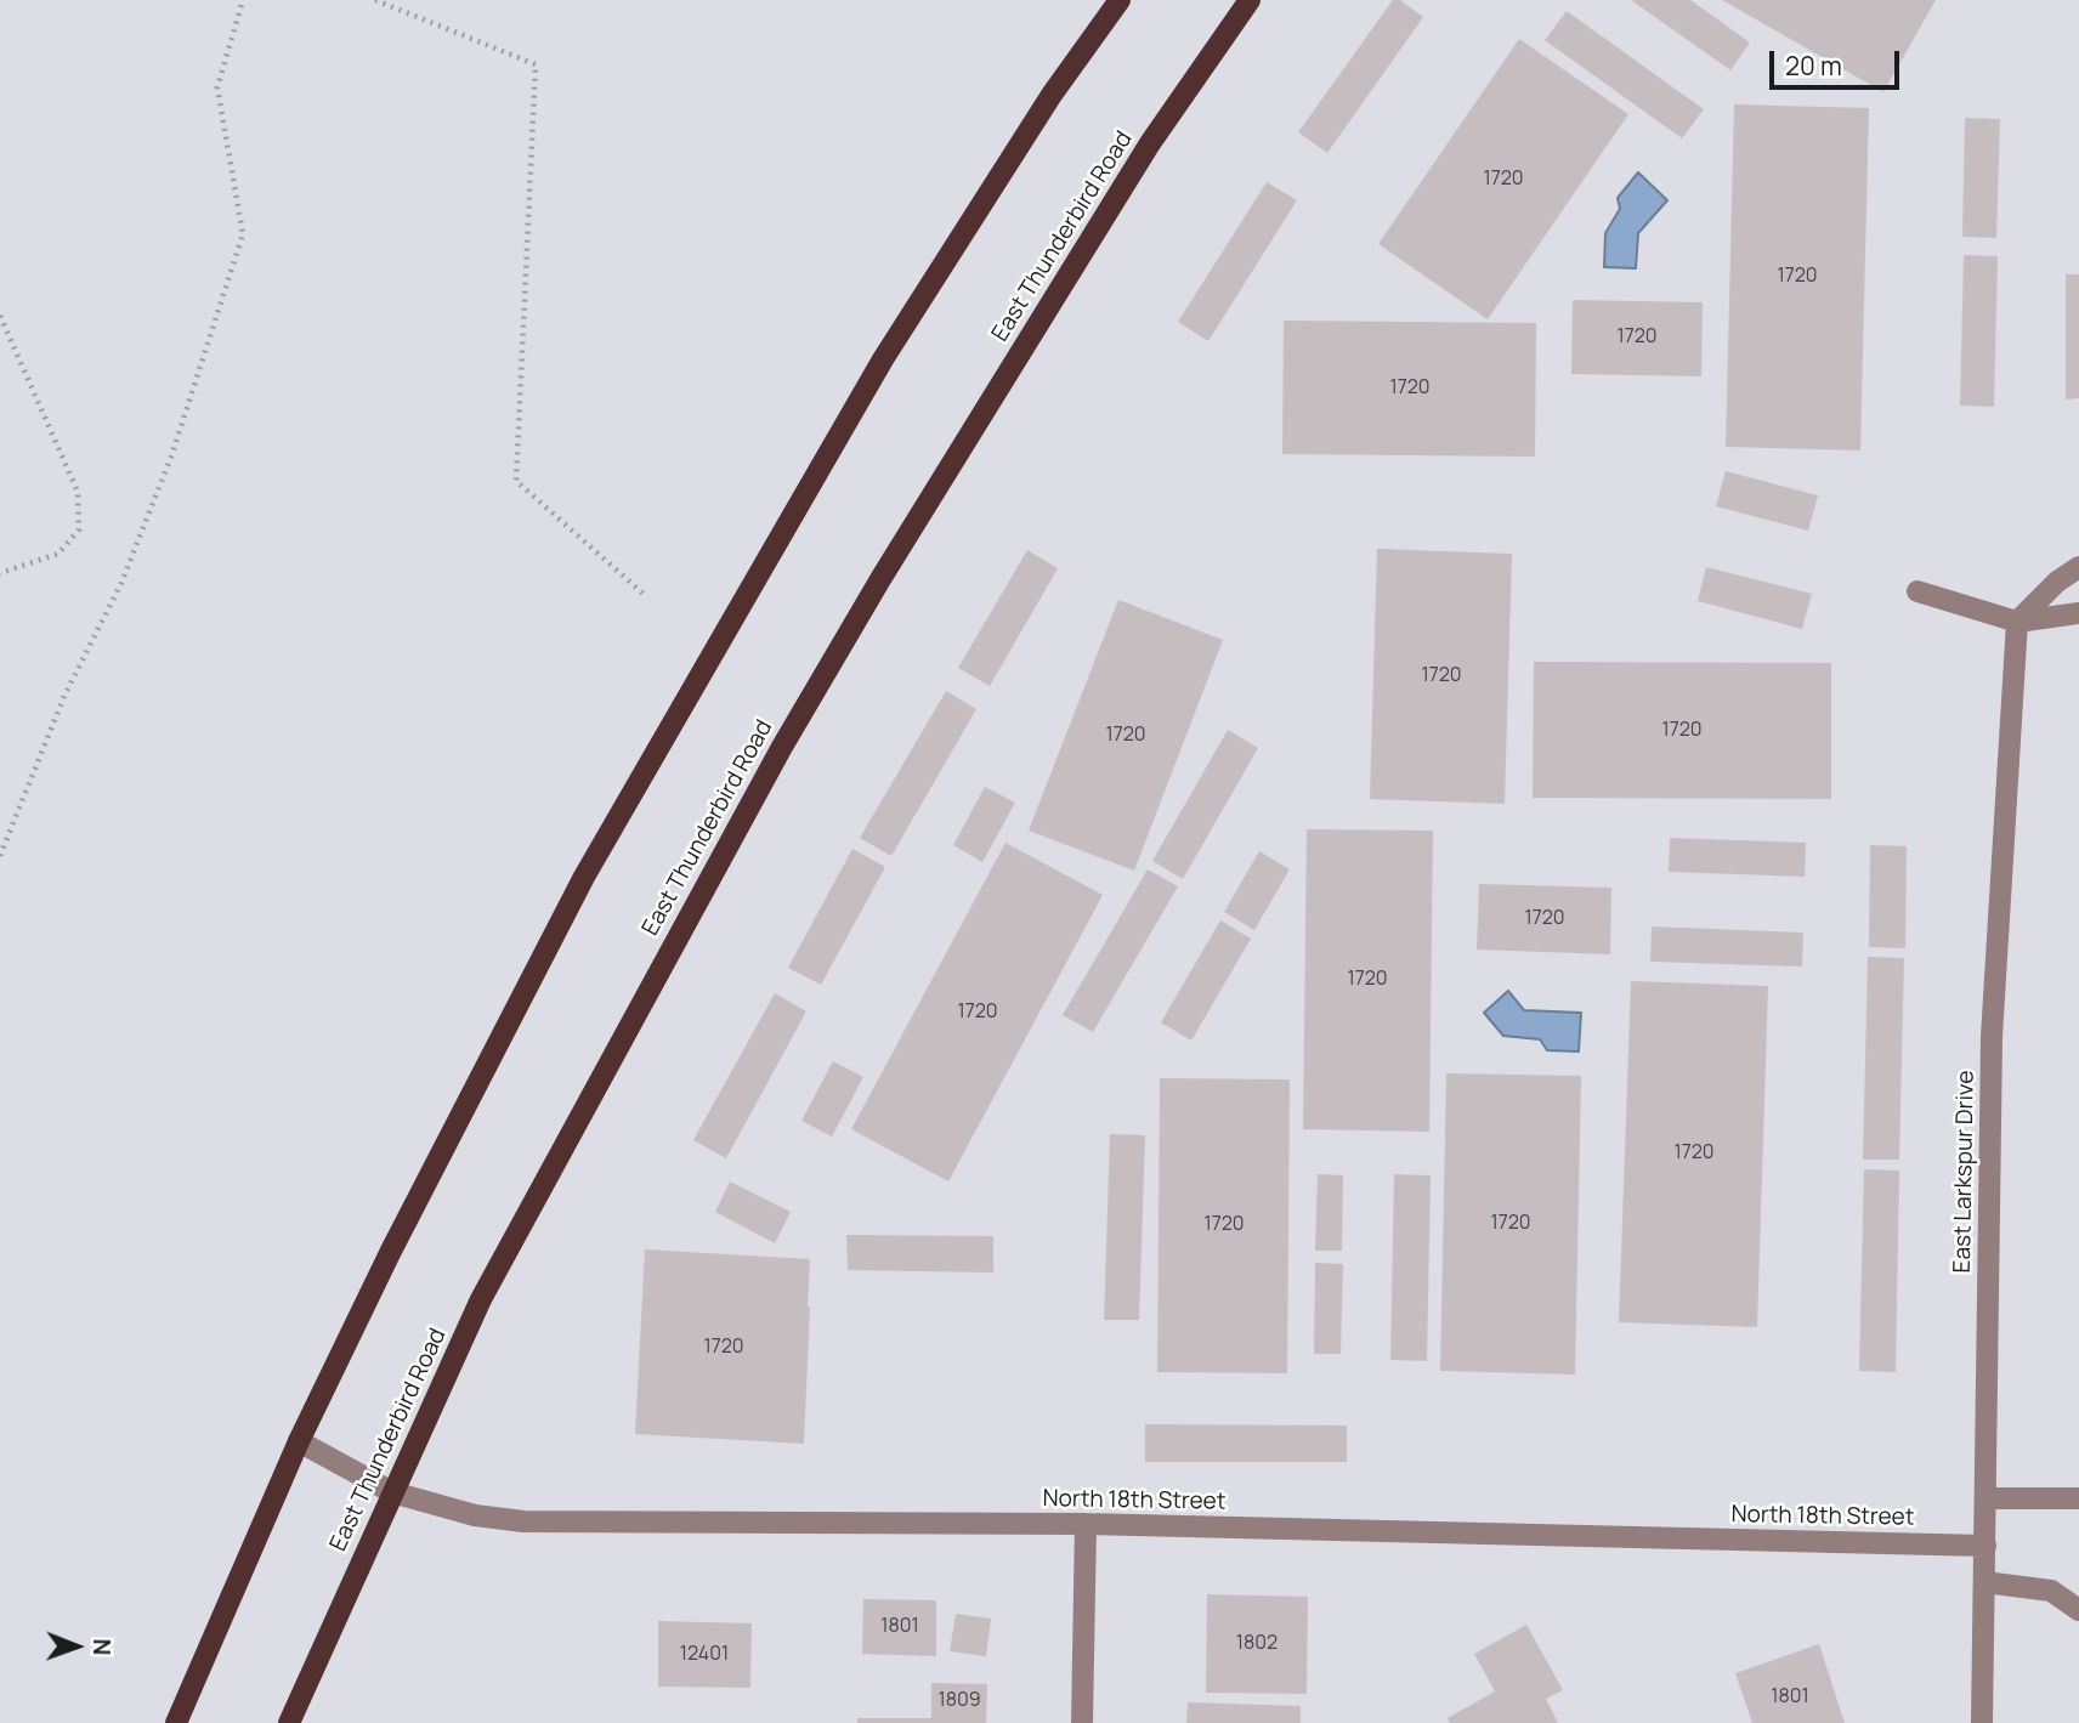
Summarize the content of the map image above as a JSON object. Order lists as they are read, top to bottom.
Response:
{
  "streets": {
    "main road": ["East Thunderbird Road"],
    "street": ["East Larkspur Drive", "North 18th Street"]
  },
  "crossings": [
    ["East Thunderbird Road", "North 18th Street"],
    ["East Larkspur Drive", "North 18th Street"]
  ],
  "house_numbers": [
    "1720",
    "1720",
    "1720",
    "1720",
    "1720",
    "1720",
    "1720",
    "1720",
    "1720",
    "1720",
    "1720",
    "1720",
    "1720",
    "1720",
    "1801",
    "1802",
    "12401",
    "1801",
    "1809"
  ],
  "scale_bar": "20 m",
  "north": "right"
}
